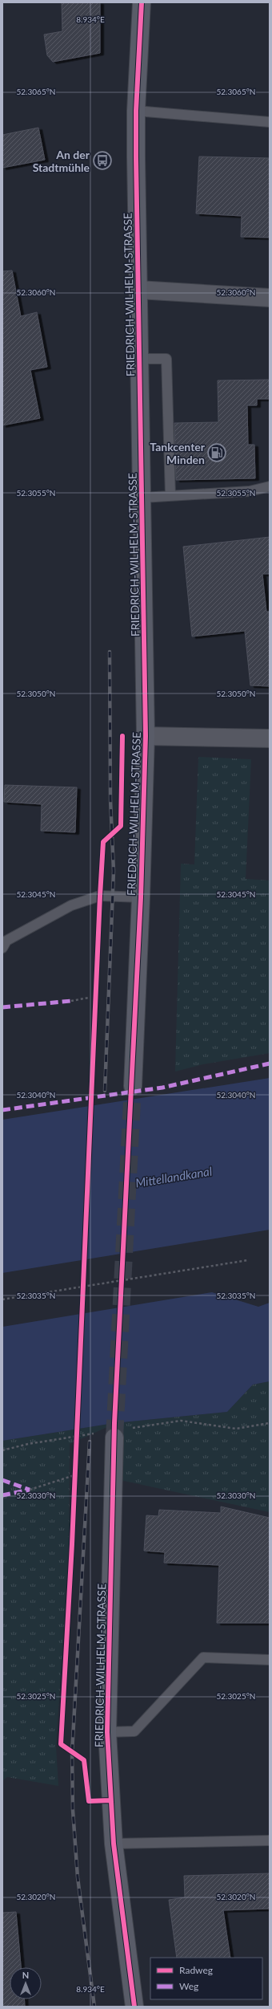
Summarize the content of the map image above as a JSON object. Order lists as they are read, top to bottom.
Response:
{
  "streets": {
    "street": ["FRIEDRICH-WILHELM-STRASSE"]
  },
  "water": ["Mittellandkanal"],
  "places": {
    "bus stop": ["An der Stadtmühle"],
    "fuel station": ["Tankcenter Minden"]
  },
  "legend": ["Radweg", "Weg"],
  "north": "top",
  "coordinates": [
    "8.934°E",
    "52.3065°N",
    "52.3060°N",
    "52.3055°N",
    "52.3050°N",
    "52.3045°N",
    "52.3040°N",
    "52.3035°N",
    "52.3030°N",
    "52.3025°N",
    "52.3020°N"
  ]
}
